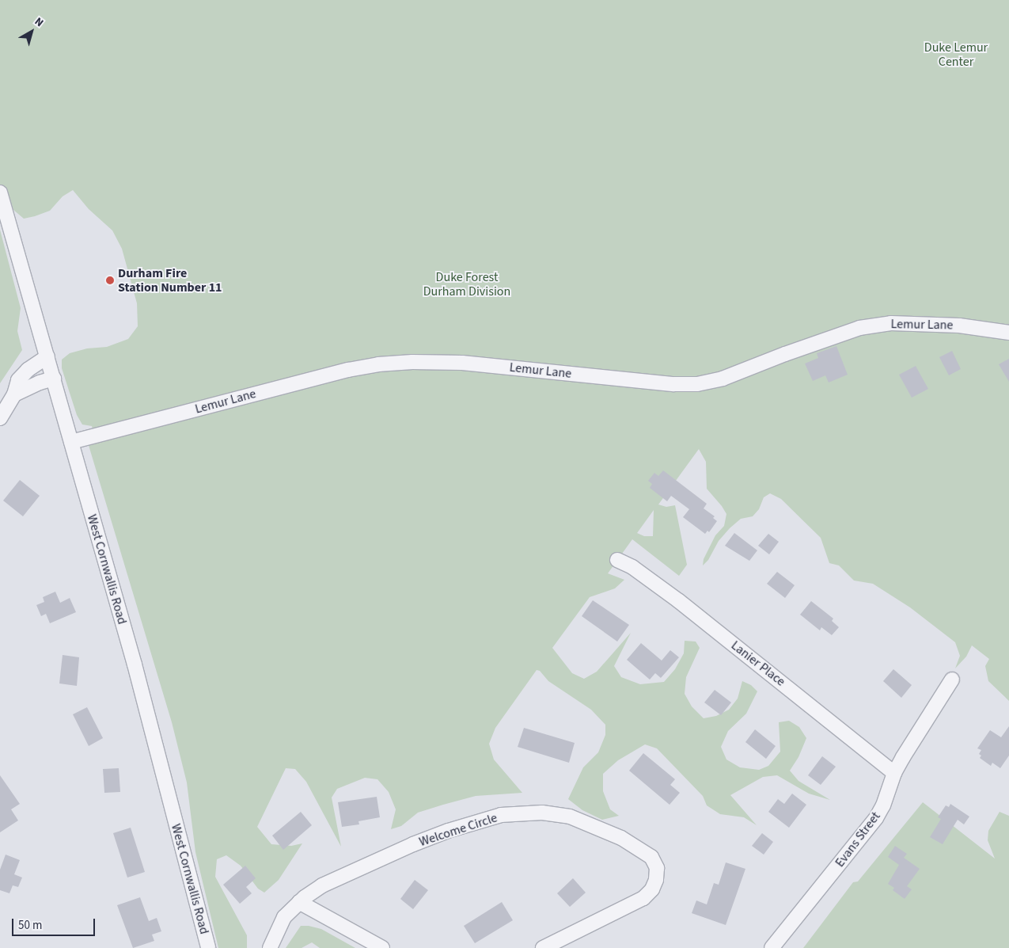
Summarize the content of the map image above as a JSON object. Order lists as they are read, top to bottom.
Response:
{
  "streets": {
    "street": [
      "Lemur Lane",
      "West Cornwallis Road",
      "Lanier Place",
      "Welcome Circle",
      "Evans Street"
    ]
  },
  "crossings": [
    ["Lemur Lane", "West Cornwallis Road"],
    ["Lanier Place", "Evans Street"]
  ],
  "parks": ["Duke Lemur Center", "Duke Forest Durham Division"],
  "places": ["Durham Fire Station Number 11"],
  "scale_bar": "50 m",
  "north": "top right"
}
